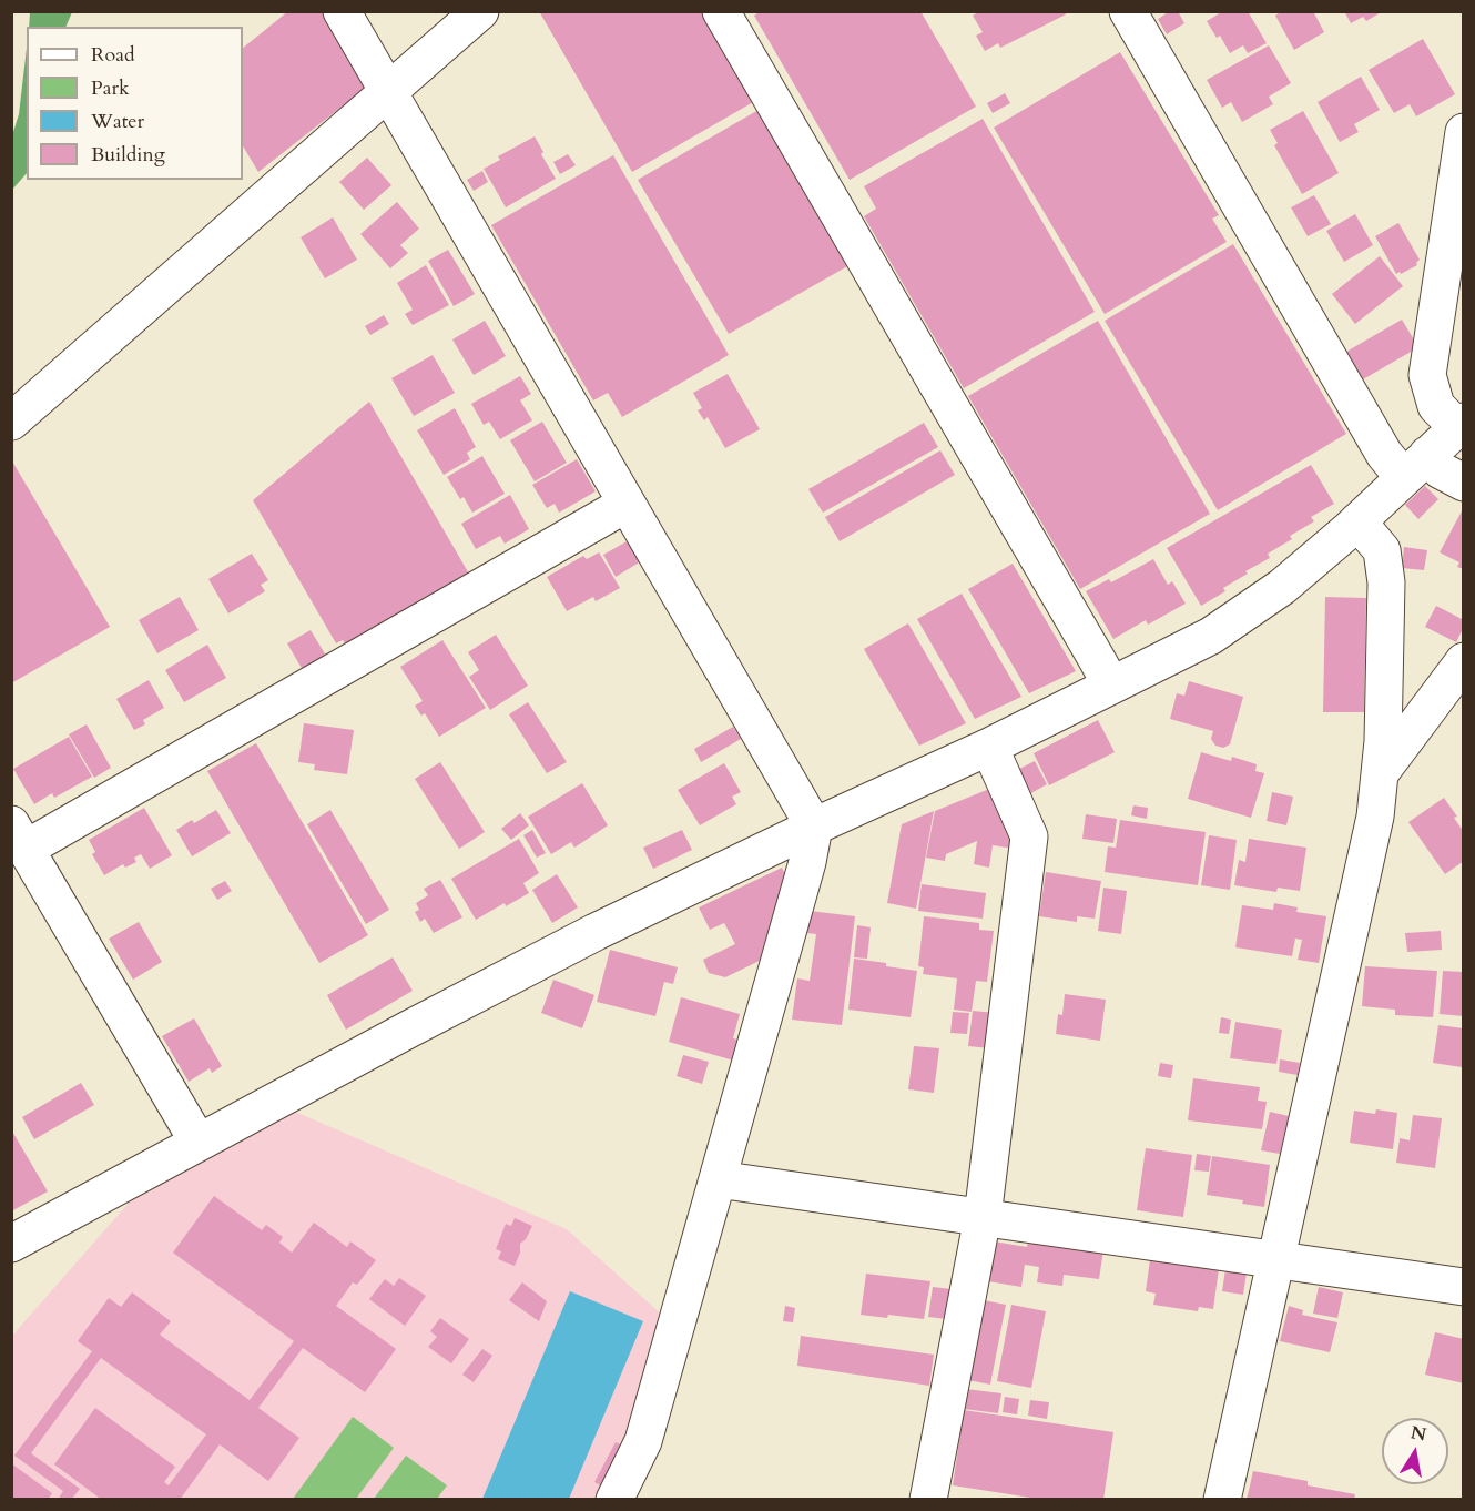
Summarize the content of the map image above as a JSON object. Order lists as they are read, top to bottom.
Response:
{
  "legend": [
    "Road",
    "Park",
    "Water",
    "Building"
  ],
  "north": "top"
}
